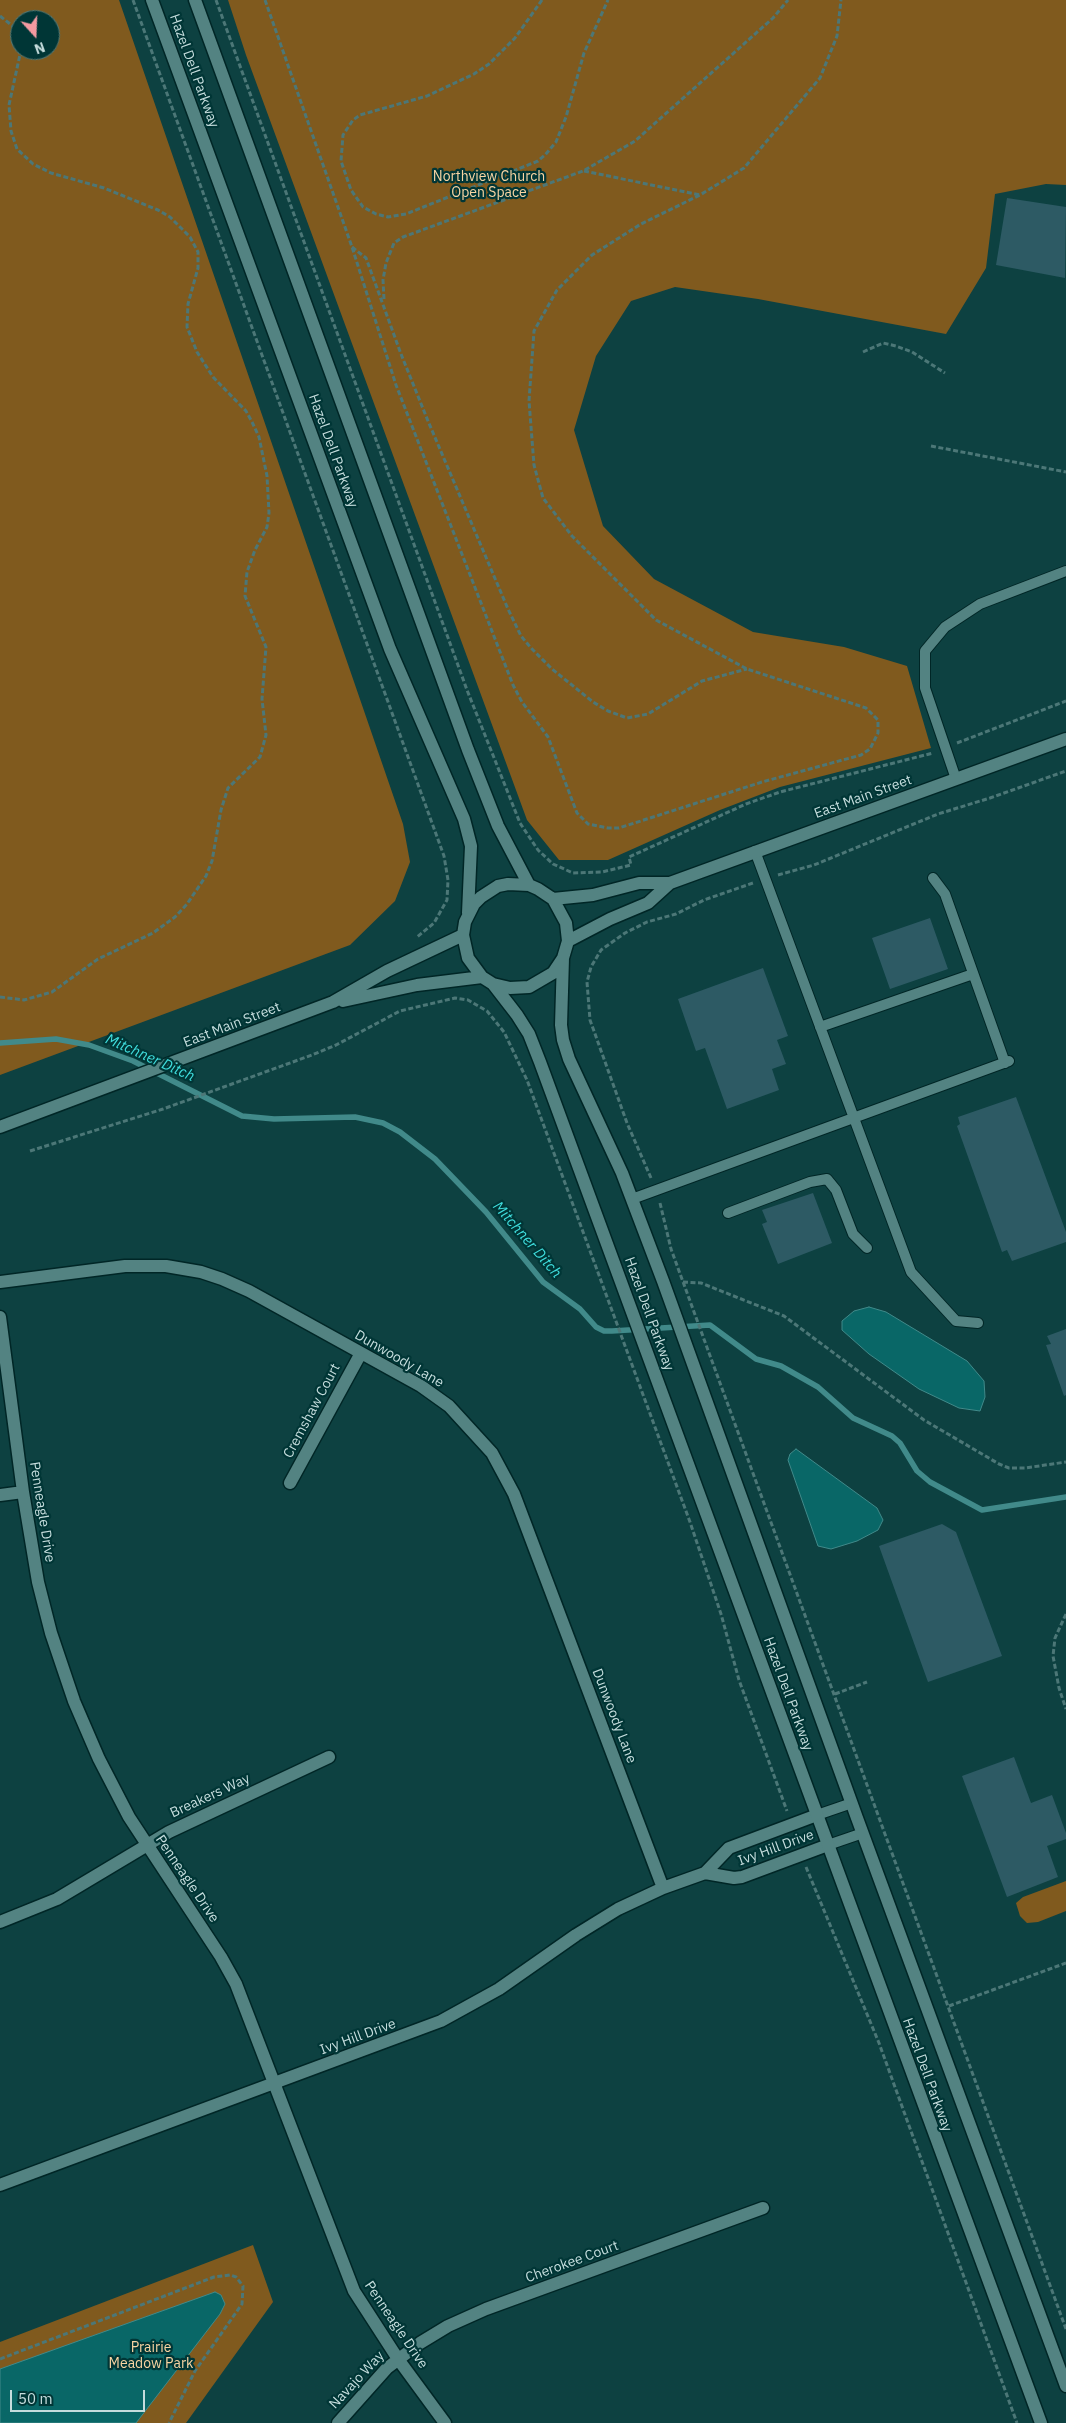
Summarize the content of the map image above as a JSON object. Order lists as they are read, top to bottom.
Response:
{
  "streets": {
    "main road": [
      "Hazel Dell Parkway",
      "East Main Street",
      "Dunwoody Lane",
      "Cremshaw Court",
      "Penneagle Drive",
      "Breakers Way",
      "Ivy Hill Drive",
      "Cherokee Court",
      "Navajo Way"
    ]
  },
  "crossings": [
    ["Hazel Dell Parkway", "East Main Street"],
    ["Hazel Dell Parkway", "Ivy Hill Drive"],
    ["Dunwoody Lane", "Cremshaw Court"],
    ["Dunwoody Lane", "Ivy Hill Drive"],
    ["Penneagle Drive", "Breakers Way"],
    ["Penneagle Drive", "Ivy Hill Drive"],
    ["Penneagle Drive", "Cherokee Court"],
    ["Penneagle Drive", "Navajo Way"],
    ["Cherokee Court", "Navajo Way"]
  ],
  "water": ["Mitchner Ditch"],
  "parks": ["Northview Church Open Space", "Prairie Meadow Park"],
  "scale_bar": "50 m",
  "north": "bottom"
}
